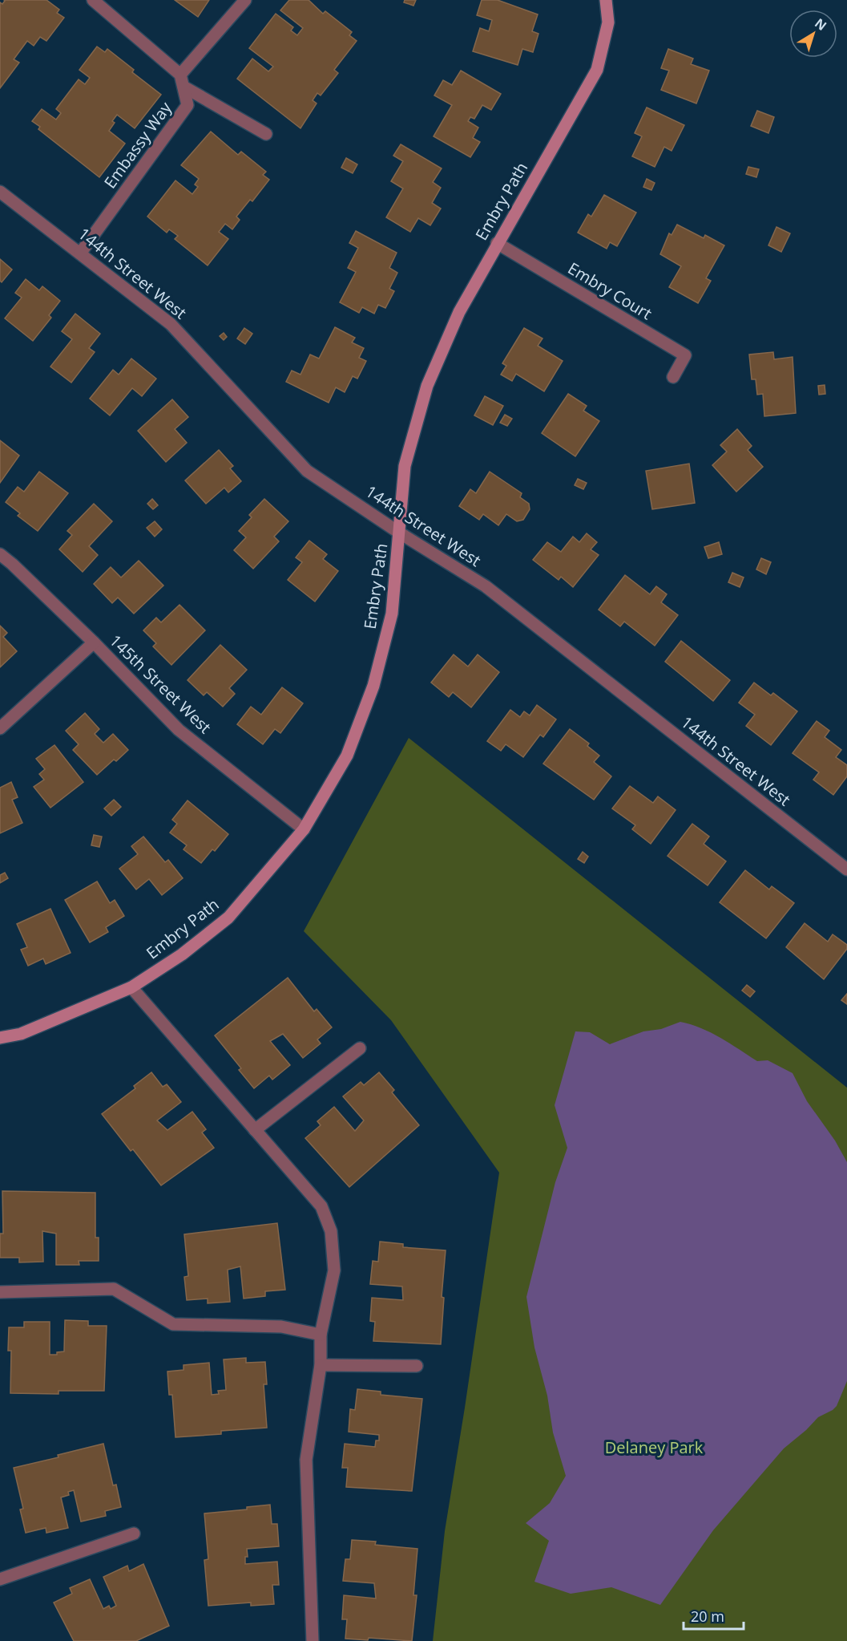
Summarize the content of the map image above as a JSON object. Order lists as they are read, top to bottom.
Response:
{
  "streets": {
    "street": [
      "Embassy Way",
      "Embry Path",
      "144th Street West",
      "Embry Court",
      "145th Street West"
    ]
  },
  "crossings": [
    ["Embassy Way", "144th Street West"],
    ["Embry Path", "144th Street West"],
    ["Embry Path", "Embry Court"],
    ["Embry Path", "145th Street West"]
  ],
  "parks": ["Delaney Park"],
  "scale_bar": "20 m",
  "north": "top right"
}
